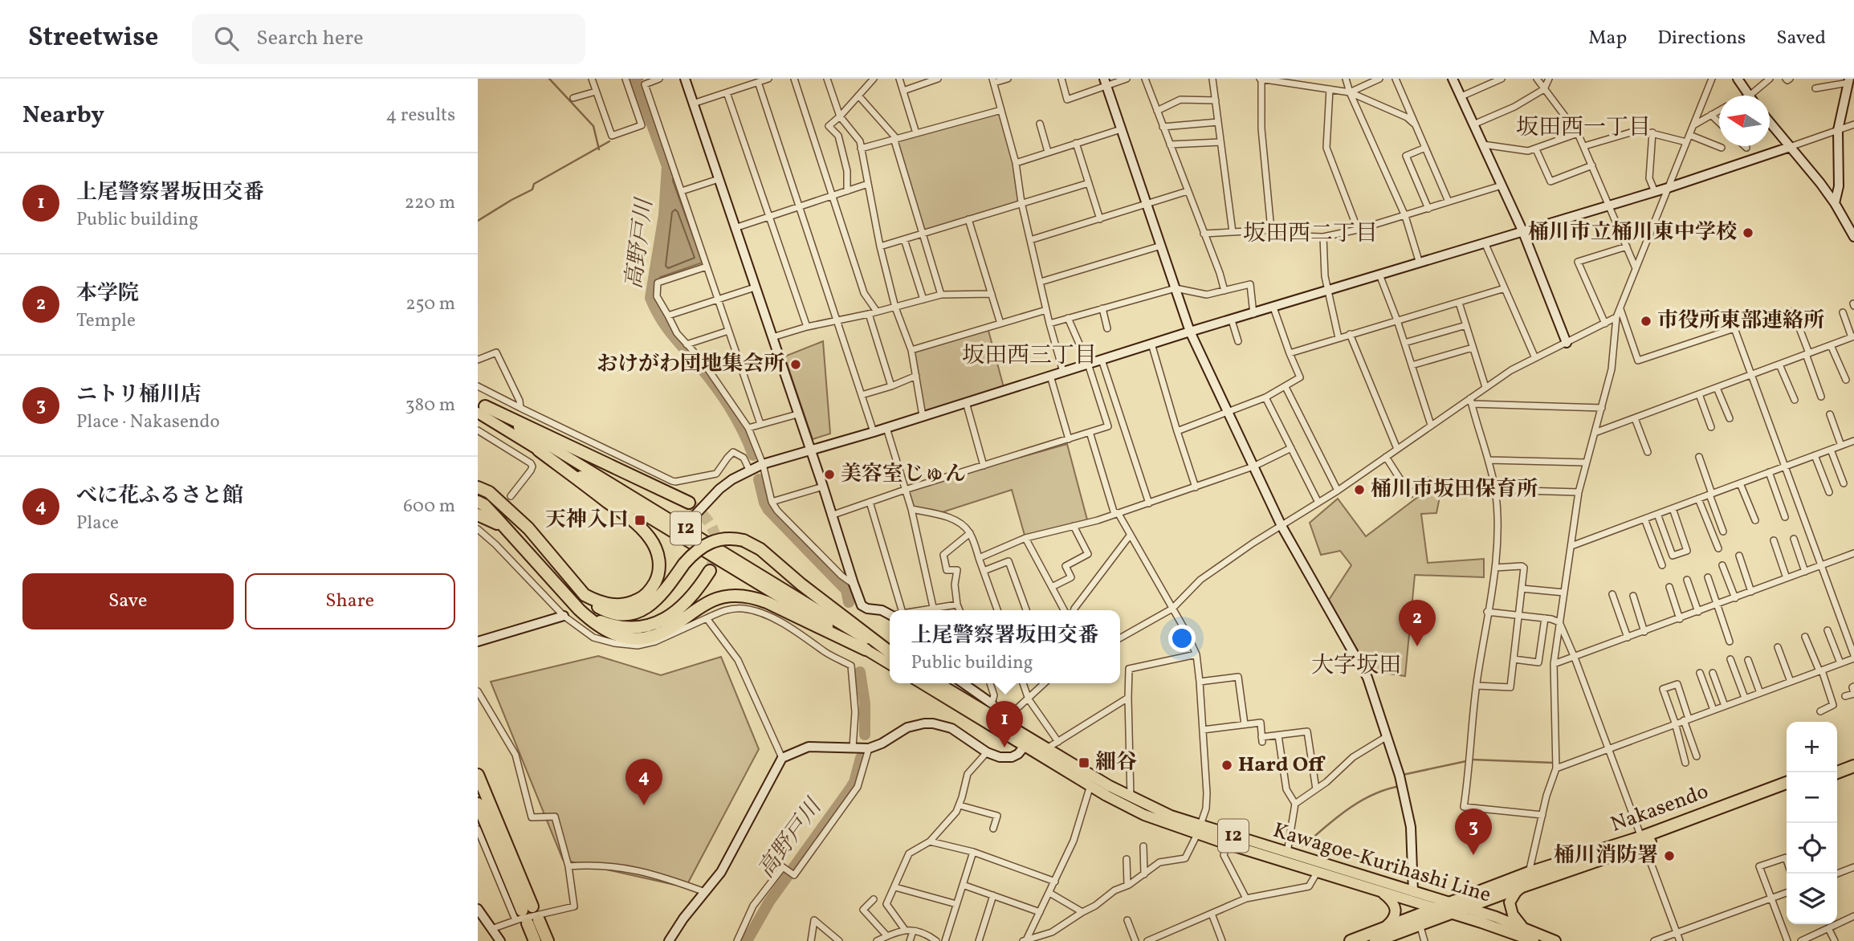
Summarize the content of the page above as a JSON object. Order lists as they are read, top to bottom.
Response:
{
  "streets": {
    "highway": ["Nakasendo"],
    "main road": ["12", "Kawagoe-Kurihashi Line"]
  },
  "crossings": [
    ["Nakasendo", "Kawagoe-Kurihashi Line"]
  ],
  "districts": [
    "坂田西一丁目",
    "坂田西二丁目",
    "坂田西三丁目",
    "大字坂田"
  ],
  "water": ["高野戸川"],
  "places": {
    "other": [
      "桶川市立桶川東中学校",
      "市役所東部連絡所",
      "おけがわ団地集会所",
      "美容室じゅん",
      "桶川市坂田保育所",
      "Hard Off",
      "桶川消防署"
    ],
    "transit": ["天神入口", "細谷"]
  },
  "north": "left",
  "page": {
    "header": "Streetwise",
    "search": "Search here",
    "nav": ["Map", "Directions", "Saved"],
    "heading": ["Nearby", "4 results"],
    "list": [
      {
        "mark": "1",
        "name": "上尾警察署坂田交番",
        "note": "Public building",
        "value": "220 m"
      },
      {
        "mark": "2",
        "name": "本学院",
        "note": "Temple",
        "value": "250 m"
      },
      {
        "mark": "3",
        "name": "ニトリ桶川店",
        "note": "Place · Nakasendo",
        "value": "380 m"
      },
      {
        "mark": "4",
        "name": "べに花ふるさと館",
        "note": "Place",
        "value": "600 m"
      }
    ],
    "buttons": ["Save", "Share"],
    "pins": [
      "2",
      "1",
      "4",
      "3"
    ],
    "popup": ["上尾警察署坂田交番", "Public building"],
    "map_buttons": ["+", "−"]
  }
}
